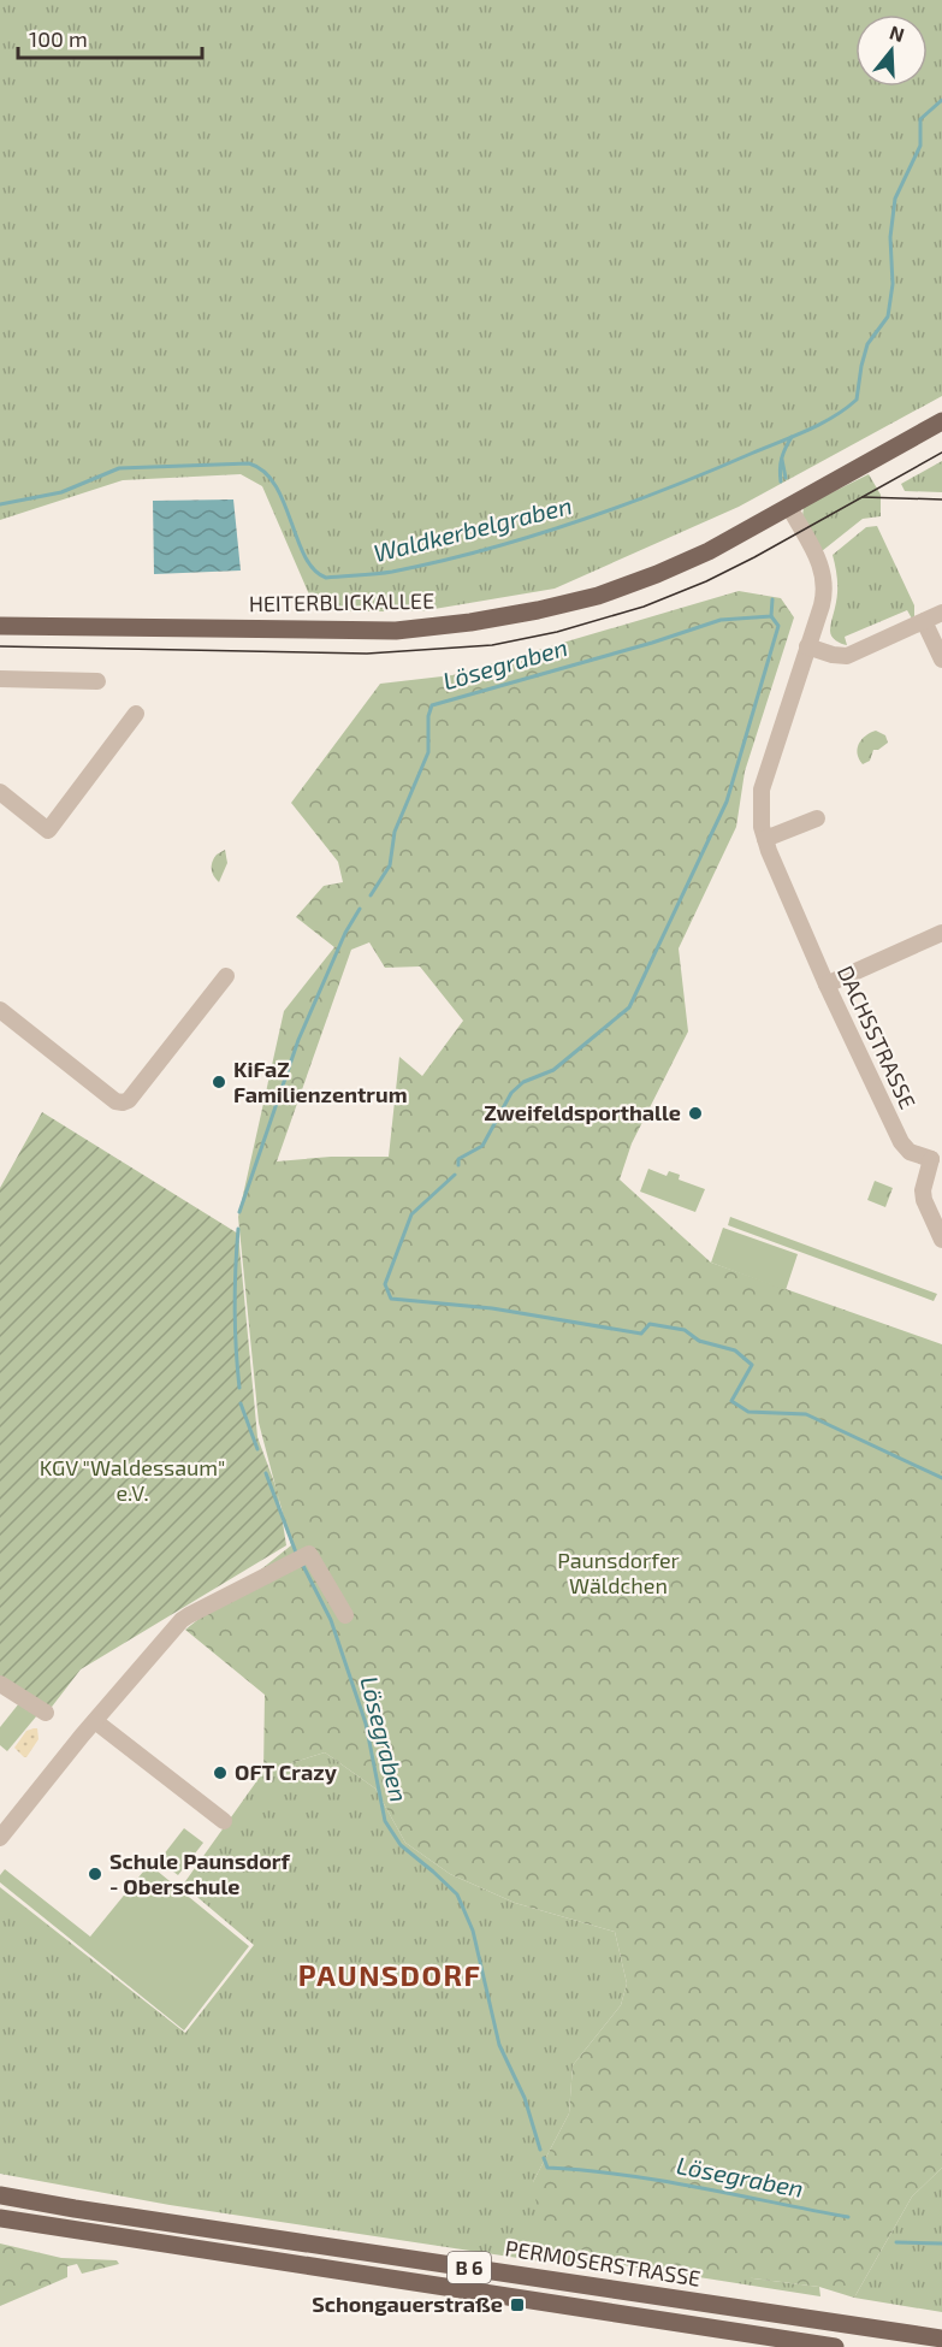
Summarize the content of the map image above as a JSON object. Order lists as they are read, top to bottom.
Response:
{
  "streets": {
    "main road": ["HEITERBLICKALLEE", "PERMOSERSTRASSE", "B 6"],
    "street": ["DACHSSTRASSE"]
  },
  "crossings": [
    ["HEITERBLICKALLEE", "DACHSSTRASSE"]
  ],
  "districts": ["PAUNSDORF"],
  "water": ["Waldkerbelgraben", "Lösegraben"],
  "parks": ["KGV \"Waldessaum\" e.V.", "Paunsdorfer Wäldchen"],
  "places": {
    "other": [
      "KiFaZ Familienzentrum",
      "Zweifeldsporthalle",
      "OFT Crazy",
      "Schule Paunsdorf - Oberschule"
    ],
    "transit": ["Schongauerstraße"]
  },
  "scale_bar": "100 m",
  "north": "top"
}
